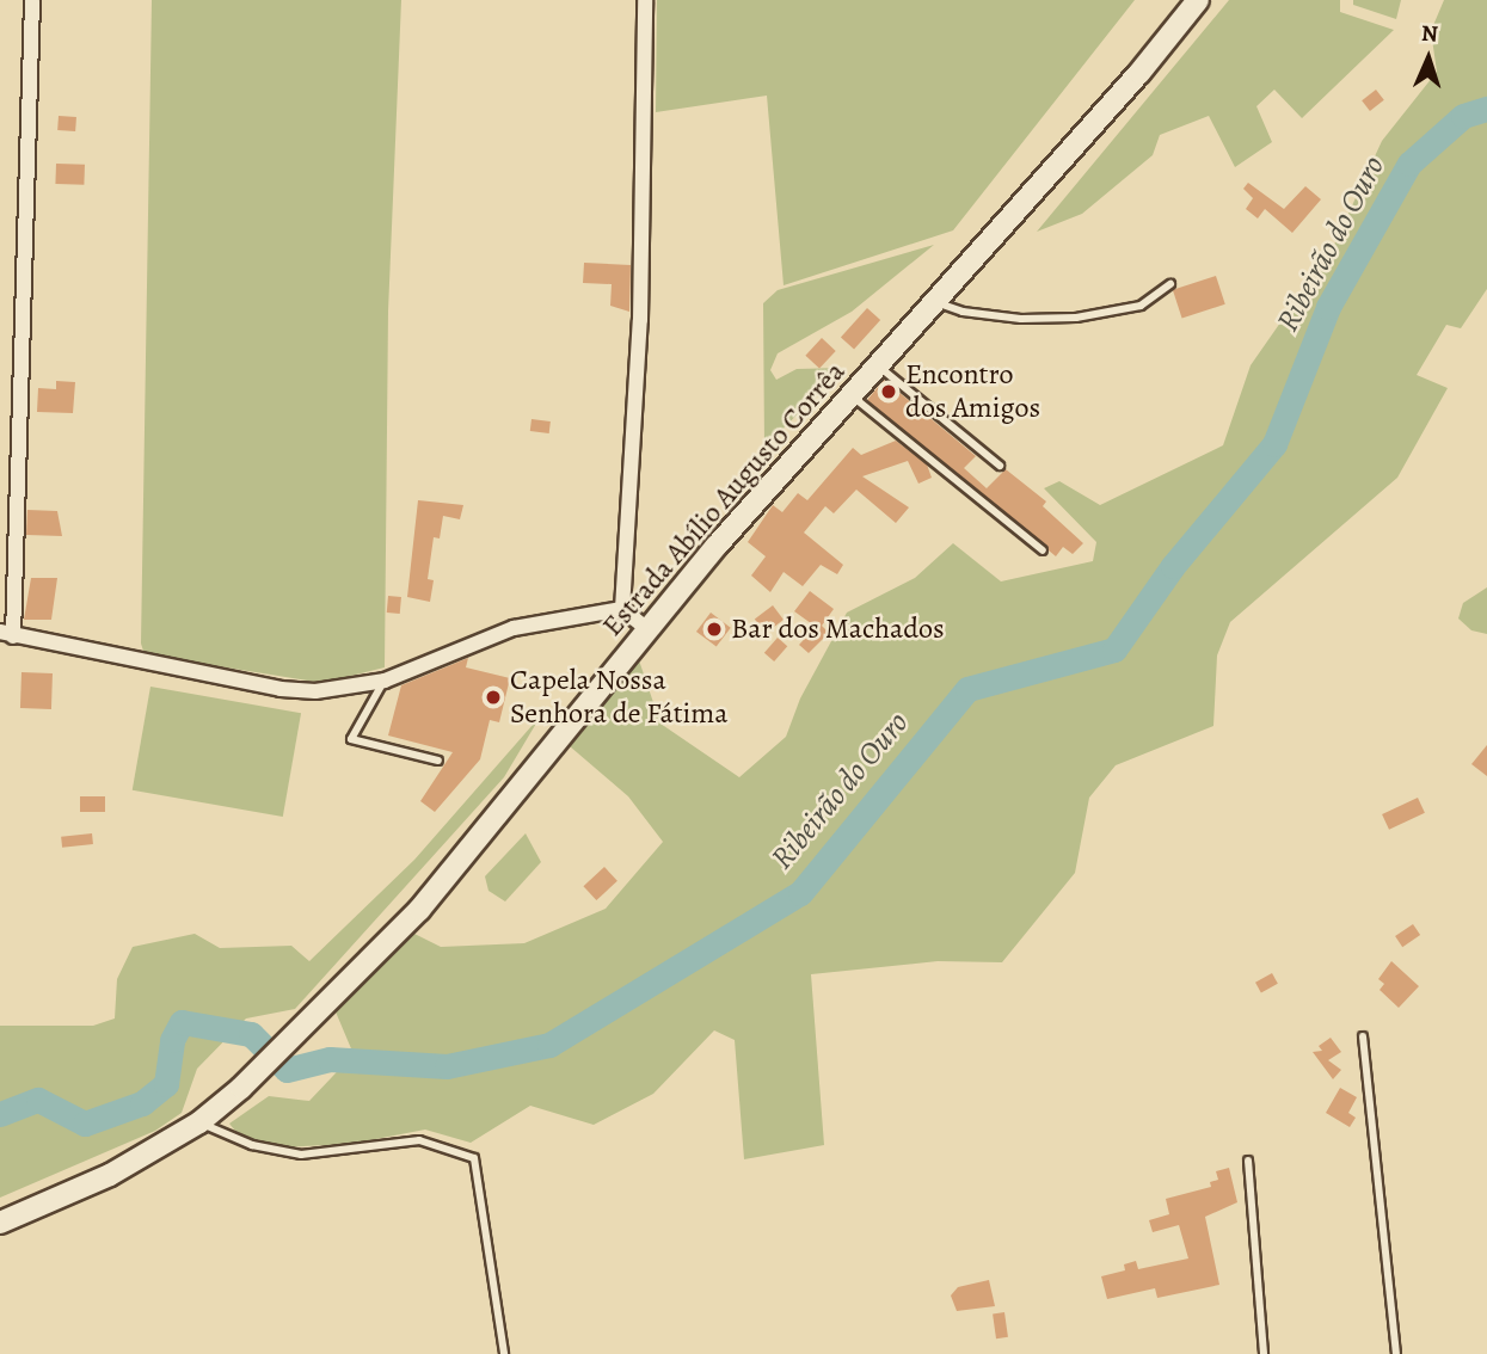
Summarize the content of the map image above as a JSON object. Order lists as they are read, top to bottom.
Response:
{
  "streets": {
    "main road": ["Estrada Abílio Augusto Corrêa"]
  },
  "water": ["Ribeirão do Ouro"],
  "places": ["Encontro dos Amigos", "Bar dos Machados", "Capela Nossa Senhora de Fátima"],
  "north": "top"
}
